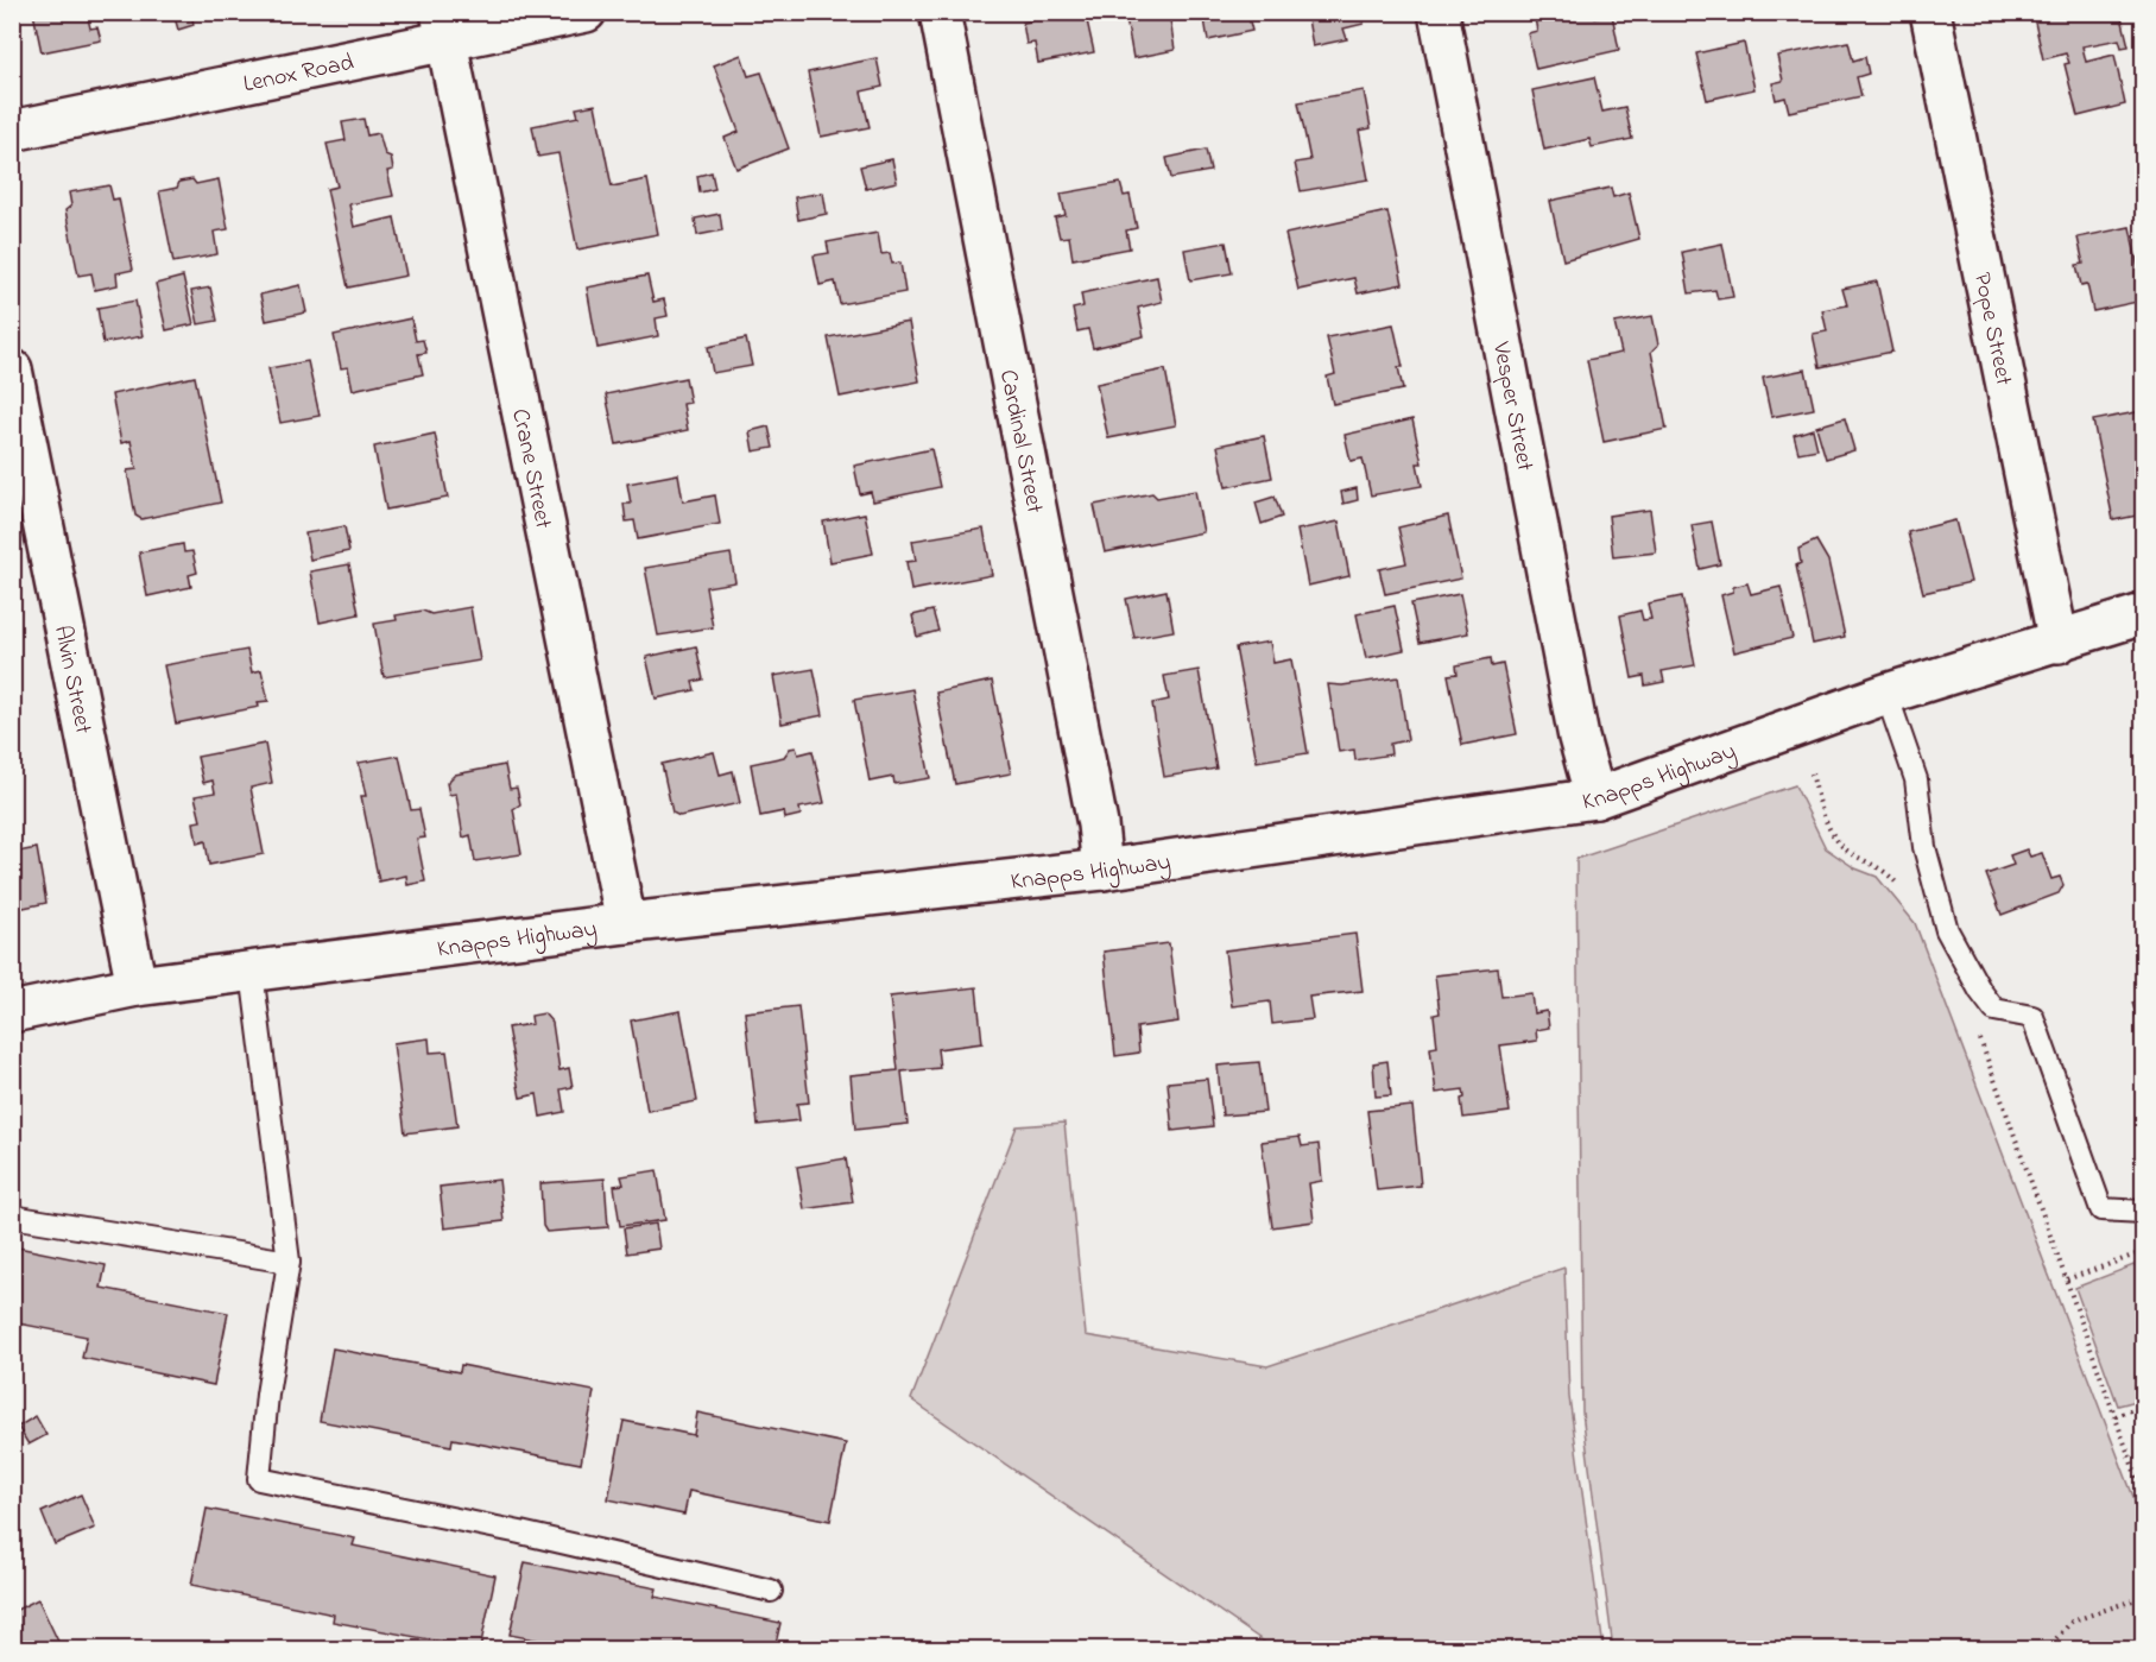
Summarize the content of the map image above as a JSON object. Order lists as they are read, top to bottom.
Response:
{
  "streets": {
    "street": [
      "Lenox Road",
      "Pope Street",
      "Vesper Street",
      "Cardinal Street",
      "Crane Street",
      "Alvin Street",
      "Knapps Highway"
    ]
  },
  "crossings": [
    ["Lenox Road", "Crane Street"],
    ["Pope Street", "Knapps Highway"],
    ["Vesper Street", "Knapps Highway"],
    ["Cardinal Street", "Knapps Highway"],
    ["Crane Street", "Knapps Highway"],
    ["Alvin Street", "Knapps Highway"]
  ]
}
